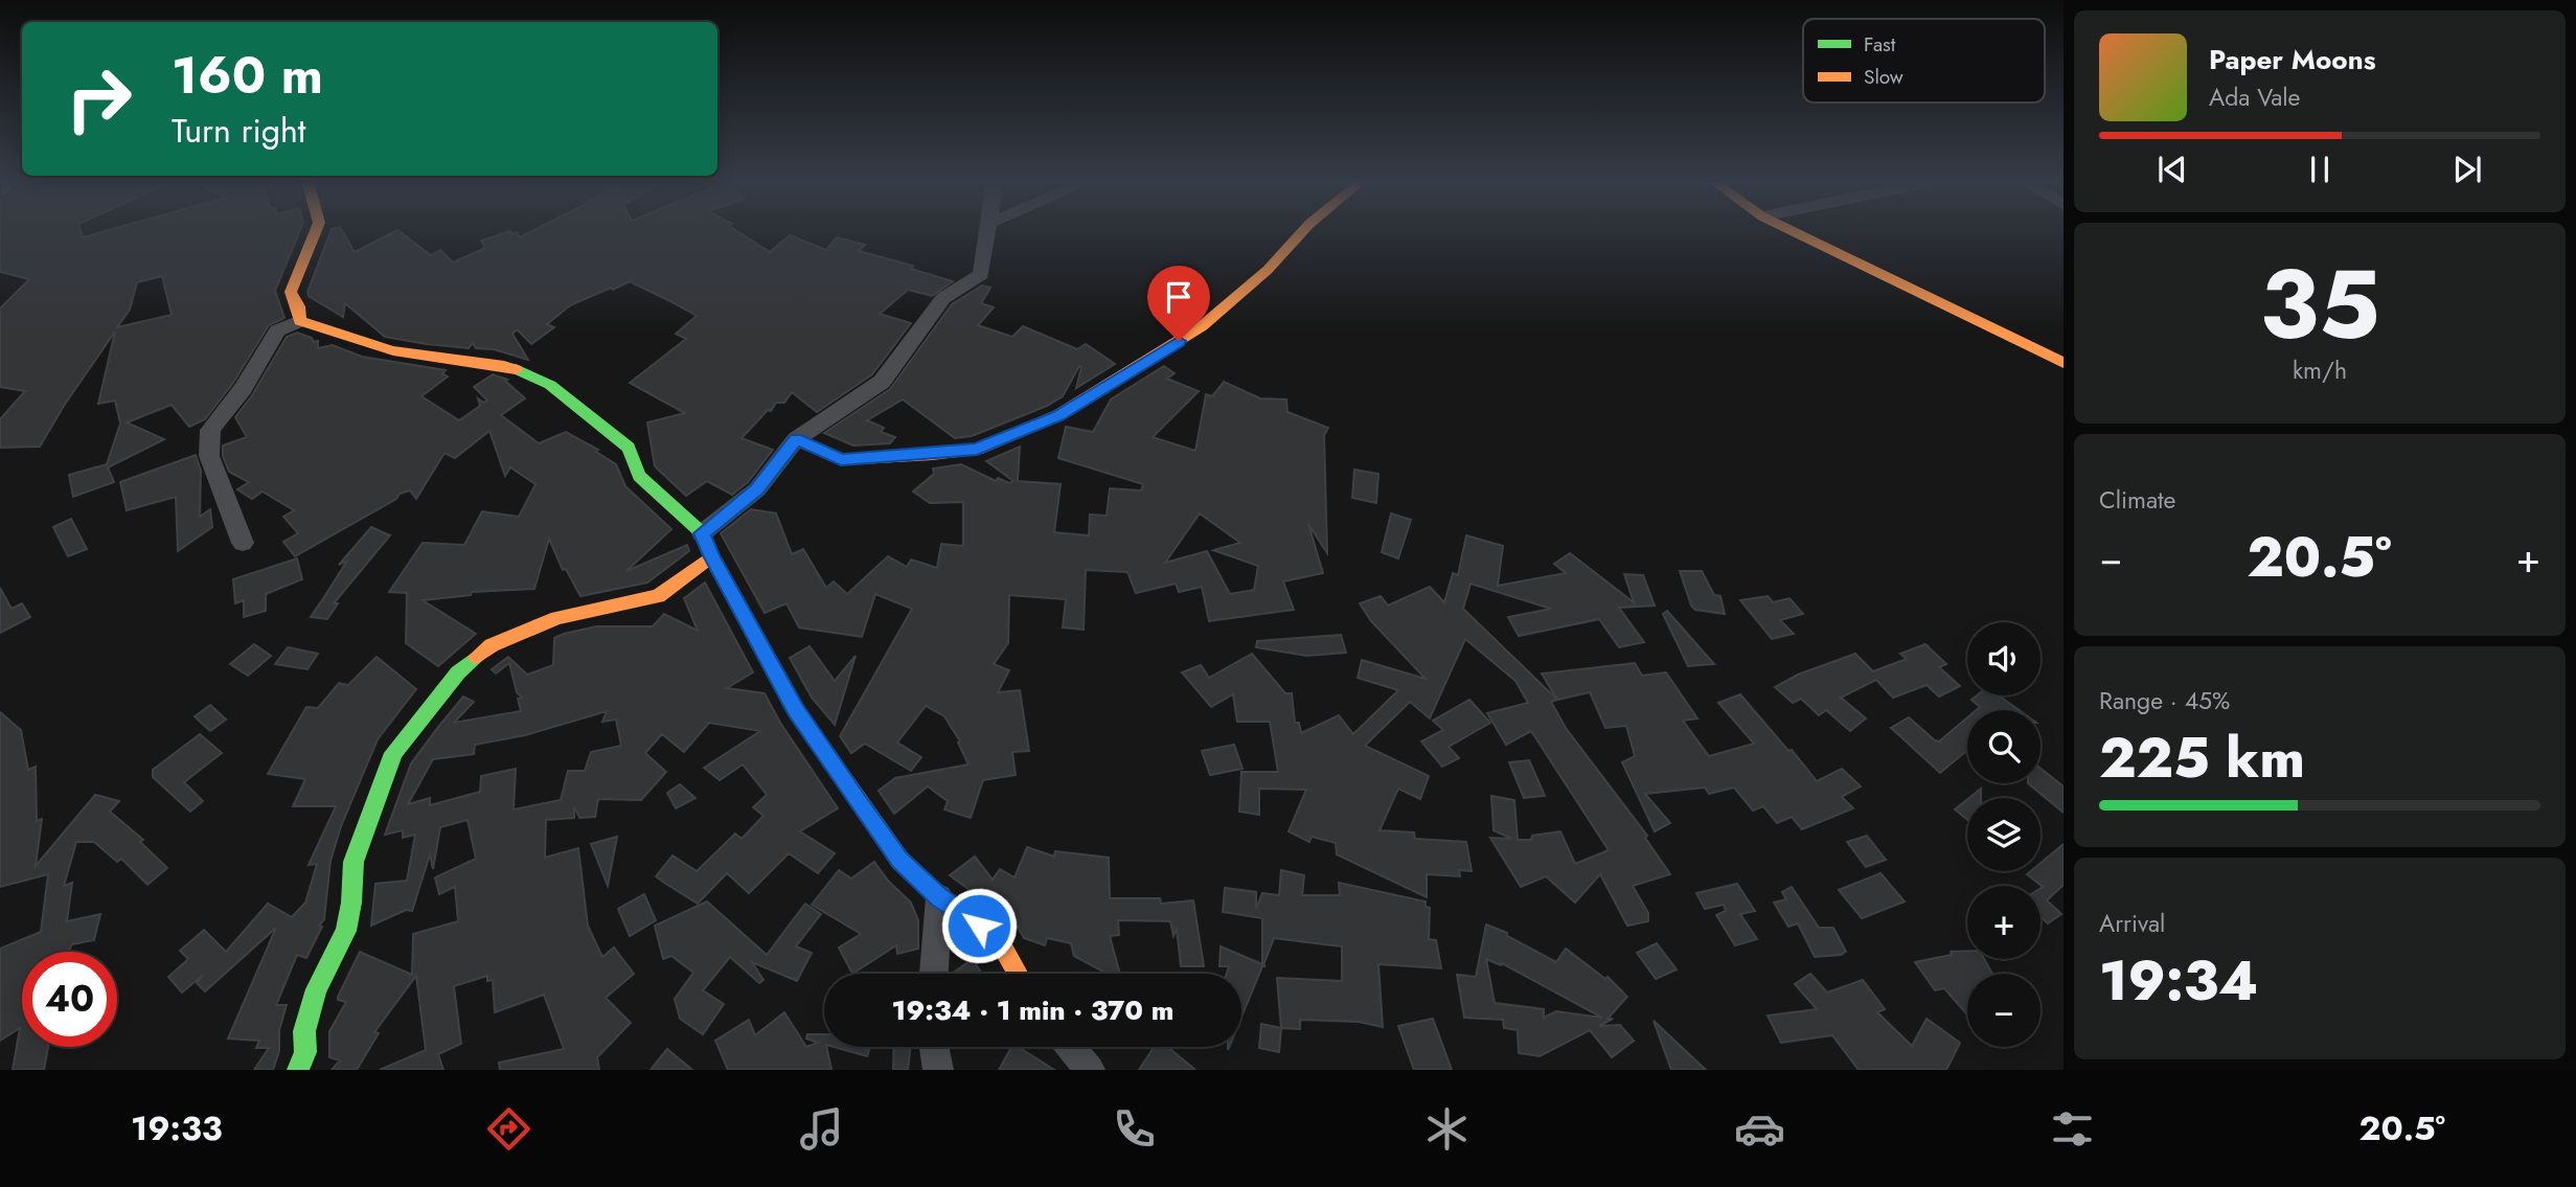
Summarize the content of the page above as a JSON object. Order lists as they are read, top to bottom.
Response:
{
  "legend": ["Fast", "Slow"],
  "page": {
    "turn": ["160 m", "Turn right"],
    "song": ["Paper Moons", "Ada Vale"],
    "tile": [
      ["35", "km/h"],
      "Climate",
      ["Range · 45%", "225 km"],
      ["Arrival", "19:34"]
    ],
    "heat": ["−", "20.5°", "+"],
    "map_buttons": ["+", "−"],
    "limit": "40",
    "trip": "19:34 · 1 min · 370 m",
    "tabs": ["19:33", "20.5°"]
  }
}
